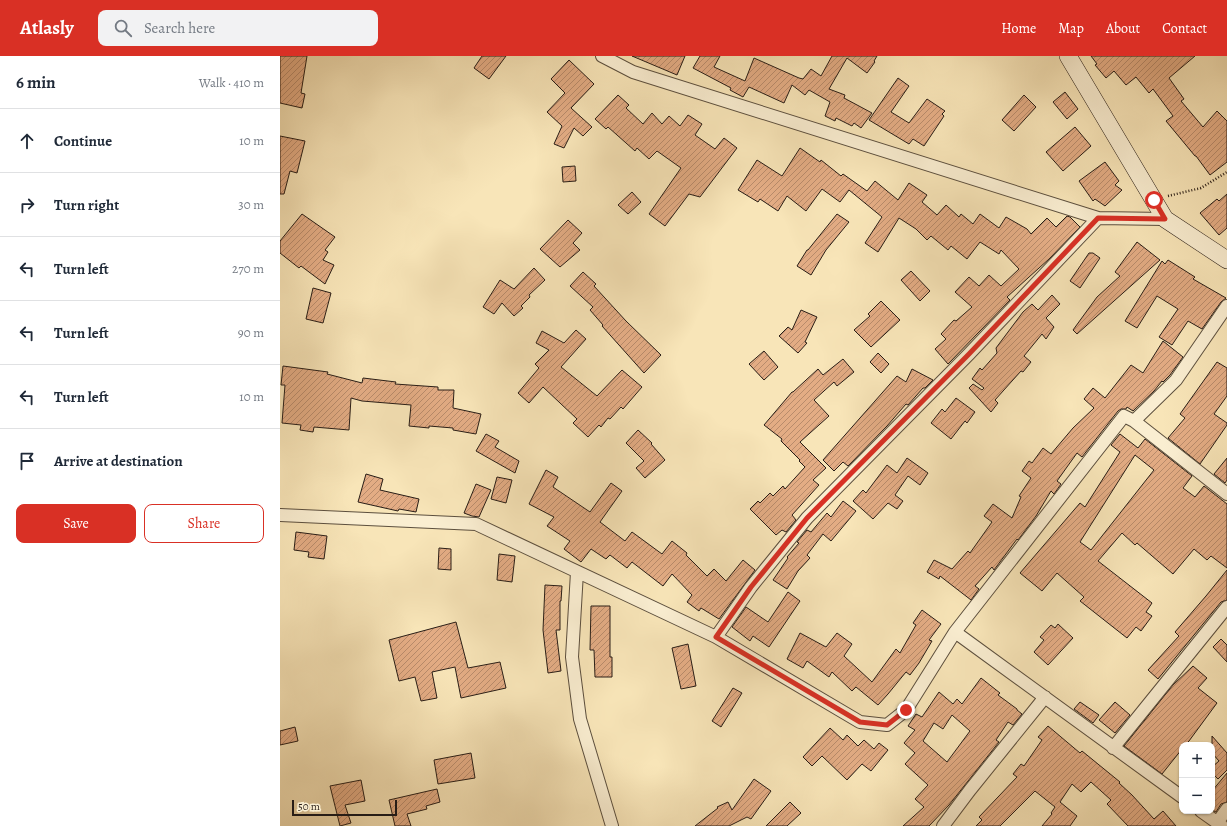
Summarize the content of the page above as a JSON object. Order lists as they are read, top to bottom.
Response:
{
  "scale_bar": "50 m",
  "page": {
    "header": "Atlasly",
    "search": "Search here",
    "nav": [
      "Home",
      "Map",
      "About",
      "Contact"
    ],
    "heading": ["6 min", "Walk · 410 m"],
    "list": [
      ["Continue", "10 m"],
      ["Turn right", "30 m"],
      ["Turn left", "270 m"],
      ["Turn left", "90 m"],
      ["Turn left", "10 m"],
      "Arrive at destination"
    ],
    "buttons": ["Save", "Share"],
    "map_buttons": ["+", "−"],
    "scale": "50 m"
  }
}
